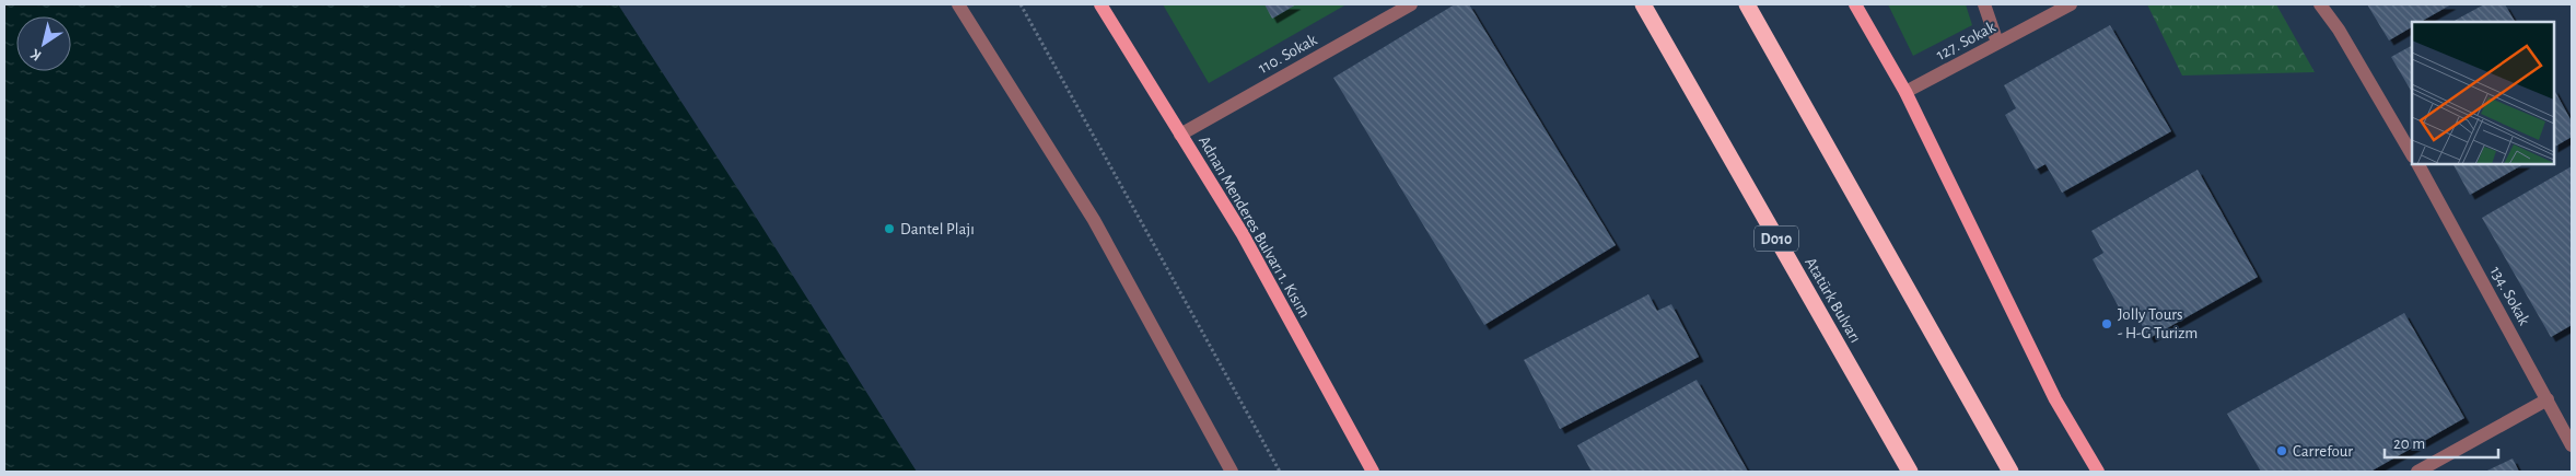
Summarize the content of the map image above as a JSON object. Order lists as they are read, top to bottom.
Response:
{
  "streets": {
    "highway": ["D010", "Atatürk Bulvarı"],
    "main road": ["Adnan Menderes Bulvarı 1. Kısım"],
    "street": ["127. Sokak", "110. Sokak", "134. Sokak"]
  },
  "crossings": [
    ["110. Sokak", "Adnan Menderes Bulvarı 1. Kısım"]
  ],
  "places": ["Dantel Plajı", "Jolly Tours - H-G Turizm", "Carrefour"],
  "scale_bar": "20 m",
  "north": "bottom left"
}
